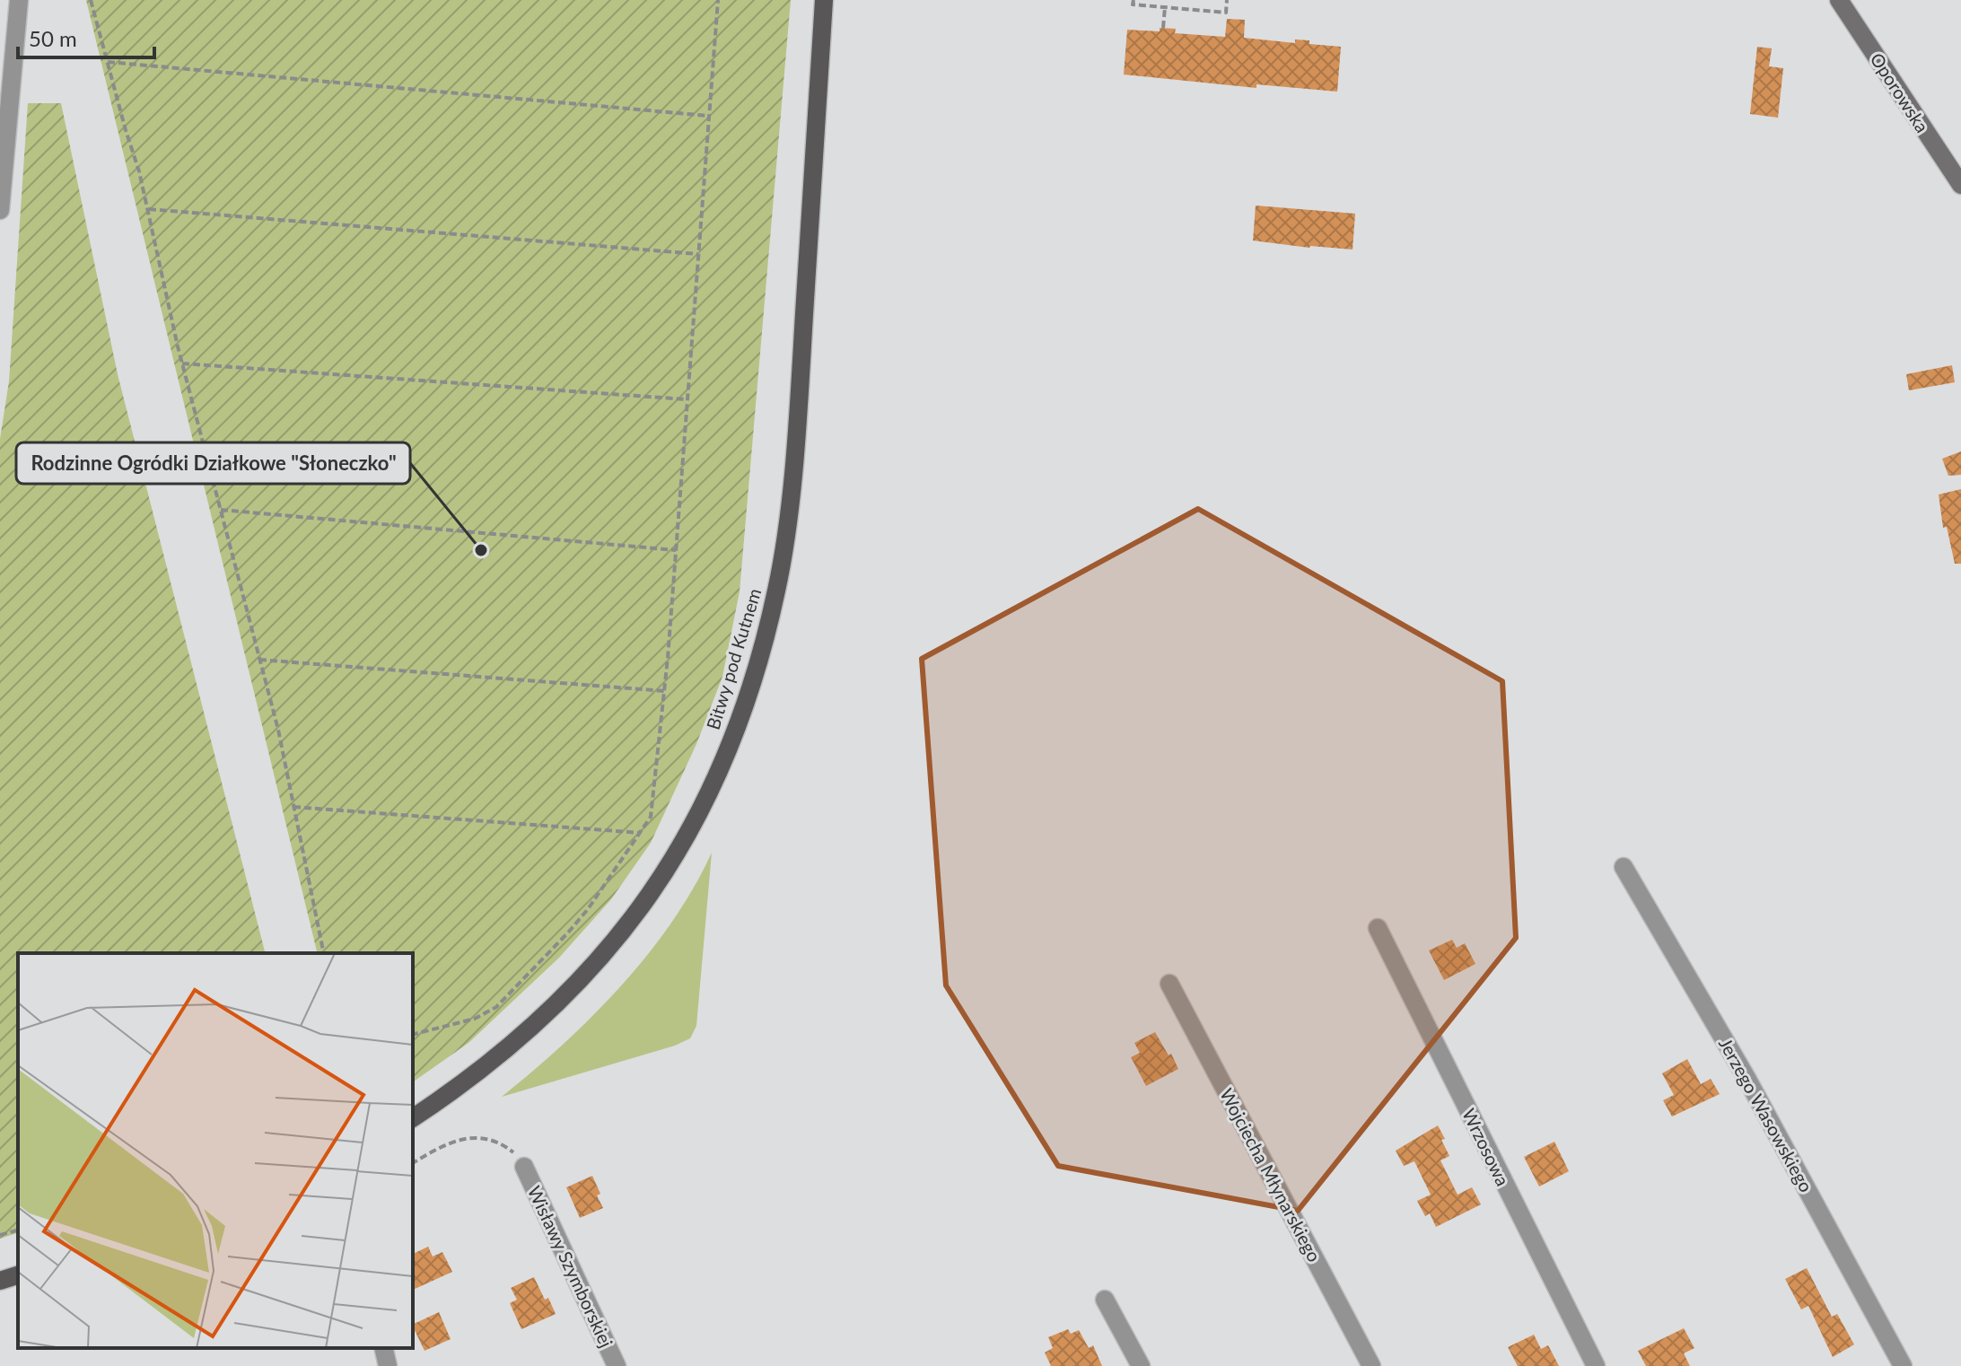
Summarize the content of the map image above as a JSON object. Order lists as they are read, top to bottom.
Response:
{
  "streets": {
    "main road": ["Bitwy pod Kutnem"],
    "street": [
      "Oporowska",
      "Jerzego Wasowskiego",
      "Wrzosowa",
      "Wojciecha Młynarskiego",
      "Wisławy Szymborskiej"
    ]
  },
  "places": ["Rodzinne Ogródki Działkowe \"Słoneczko\""],
  "scale_bar": "50 m"
}
